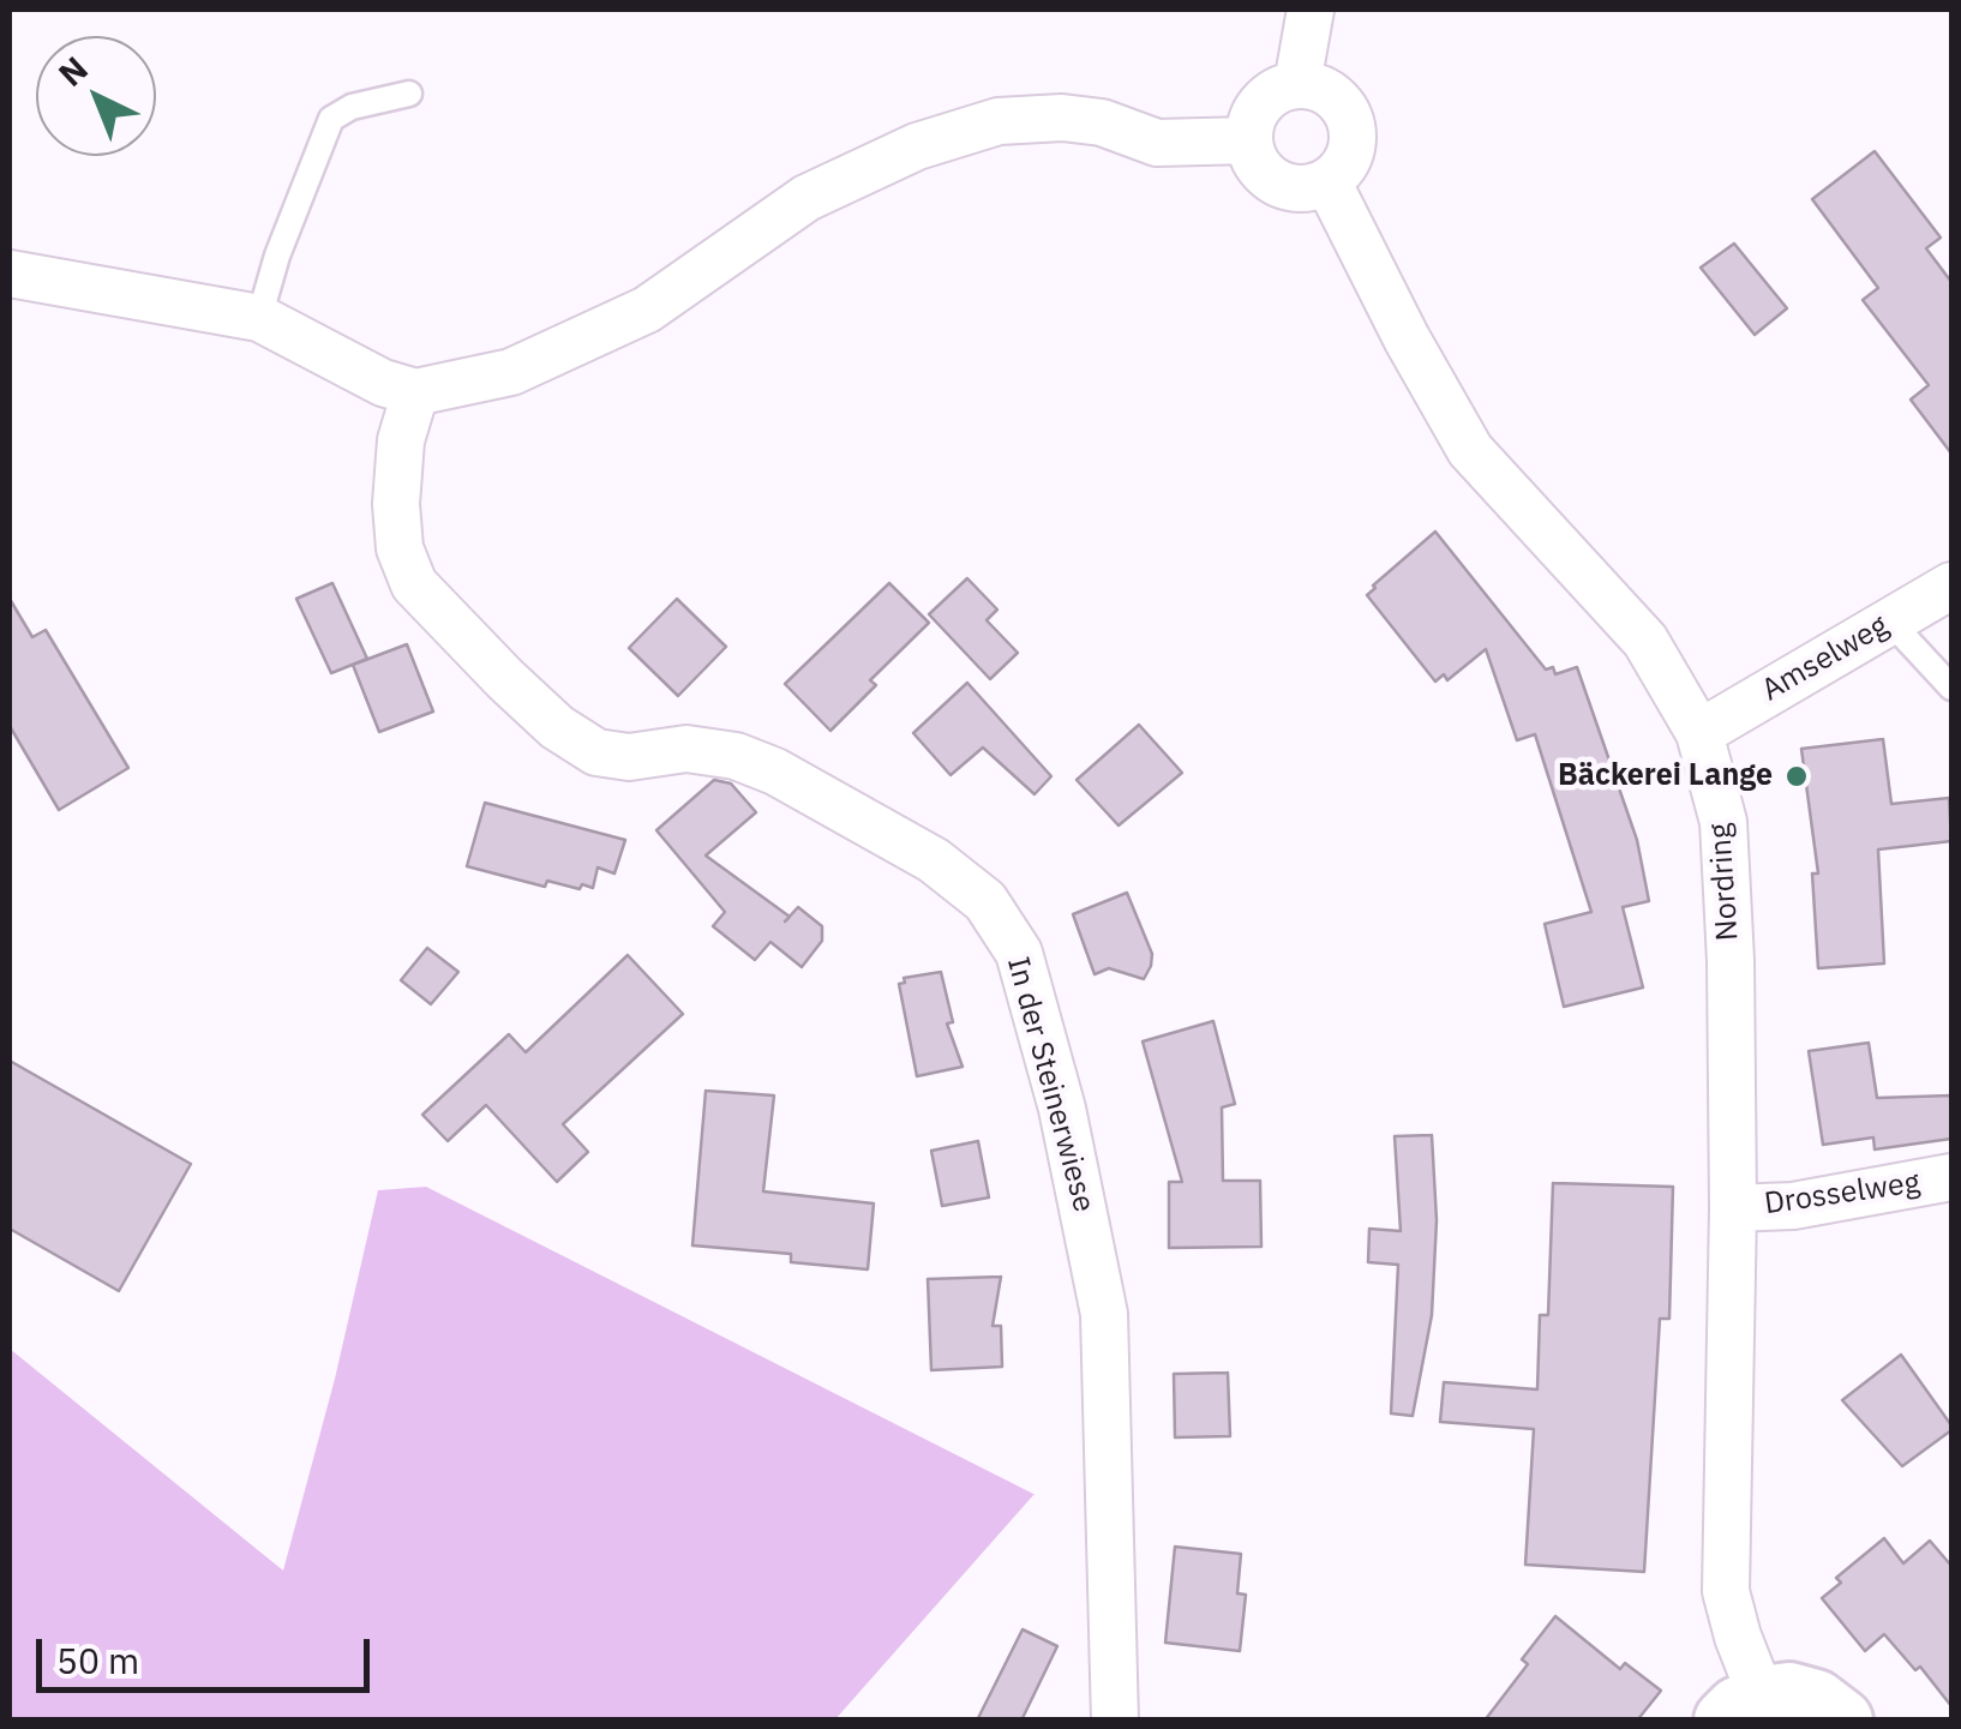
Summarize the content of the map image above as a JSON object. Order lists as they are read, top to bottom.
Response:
{
  "streets": {
    "street": [
      "Amselweg",
      "Nordring",
      "In der Steinerwiese",
      "Drosselweg"
    ]
  },
  "crossings": [
    ["Amselweg", "Nordring"],
    ["Nordring", "Drosselweg"]
  ],
  "places": ["Bäckerei Lange"],
  "scale_bar": "50 m",
  "north": "top left"
}
